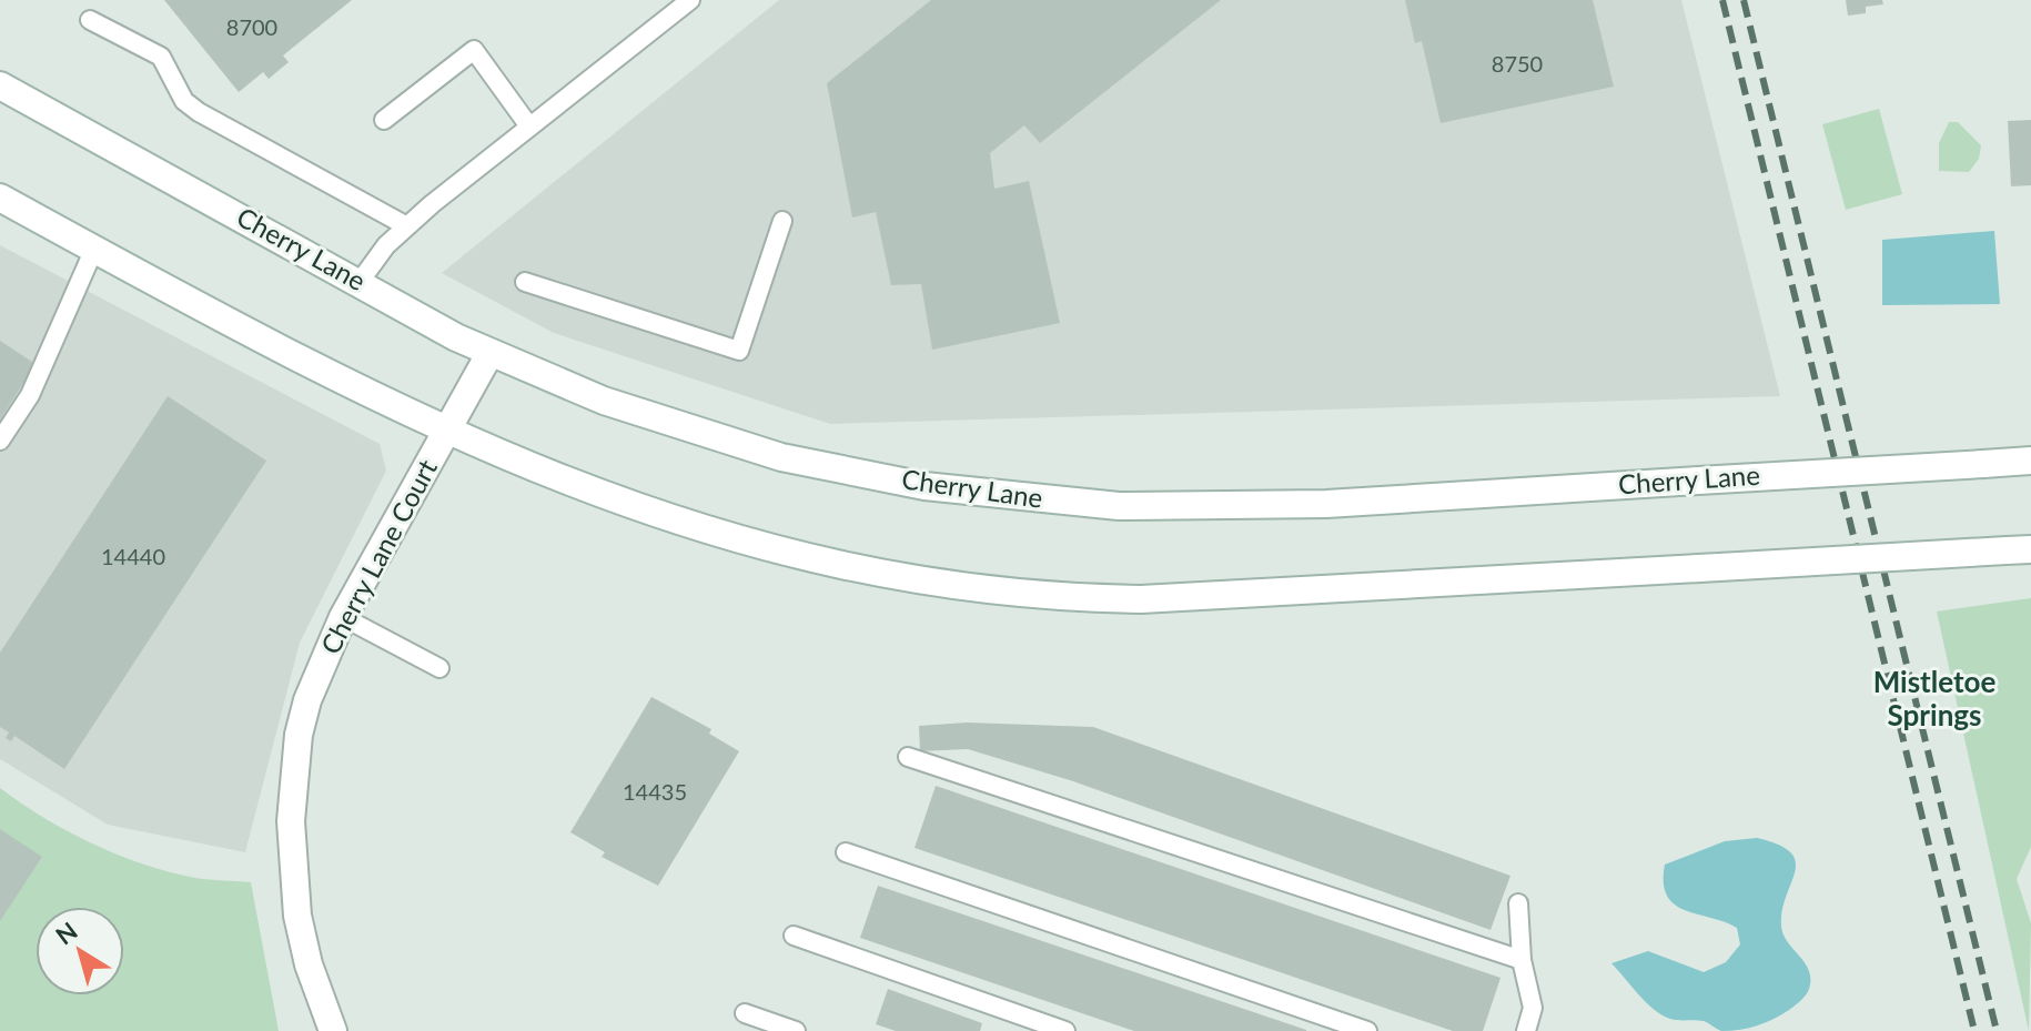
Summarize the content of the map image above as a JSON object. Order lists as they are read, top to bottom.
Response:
{
  "streets": {
    "main road": ["Cherry Lane", "Cherry Lane Court"]
  },
  "crossings": [
    ["Cherry Lane", "Cherry Lane Court"]
  ],
  "districts": ["Mistletoe Springs"],
  "house_numbers": [
    "8700",
    "8750",
    "14440",
    "14435"
  ],
  "north": "top left"
}
